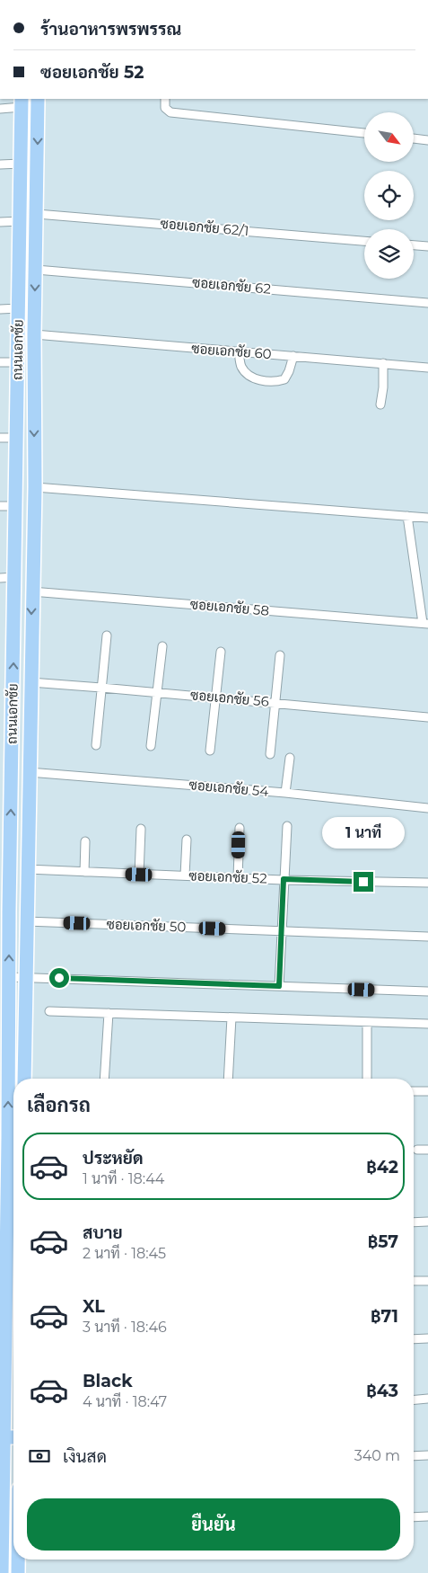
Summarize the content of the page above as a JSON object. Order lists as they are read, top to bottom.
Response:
{
  "streets": {
    "main road": ["ถนนเอกชัย"],
    "street": [
      "ซอยเอกชัย 62/1",
      "ซอยเอกชัย 62",
      "ซอยเอกชัย 60",
      "ซอยเอกชัย 58",
      "ซอยเอกชัย 56",
      "ซอยเอกชัย 54",
      "ซอยเอกชัย 52",
      "ซอยเอกชัย 50"
    ]
  },
  "crossings": [
    ["ซอยเอกชัย 62/1", "ถนนเอกชัย"],
    ["ซอยเอกชัย 62", "ถนนเอกชัย"],
    ["ถนนเอกชัย", "ซอยเอกชัย 60"],
    ["ถนนเอกชัย", "ซอยเอกชัย 58"],
    ["ถนนเอกชัย", "ซอยเอกชัย 56"],
    ["ถนนเอกชัย", "ซอยเอกชัย 54"],
    ["ถนนเอกชัย", "ซอยเอกชัย 52"],
    ["ถนนเอกชัย", "ซอยเอกชัย 50"]
  ],
  "north": "bottom right",
  "page": {
    "banner": ["ร้านอาหารพรพรรณ", "ซอยเอกชัย 52"],
    "bubble": "1 นาที",
    "heading": "เลือกรถ",
    "list": [
      {
        "name": "ประหยัด",
        "note": "1 นาที · 18:44",
        "value": "฿42"
      },
      {
        "name": "สบาย",
        "note": "2 นาที · 18:45",
        "value": "฿57"
      },
      {
        "name": "XL",
        "note": "3 นาที · 18:46",
        "value": "฿71"
      },
      {
        "name": "Black",
        "note": "4 นาที · 18:47",
        "value": "฿43"
      }
    ],
    "pay": ["เงินสด", "340 m"],
    "buttons": "ยืนยัน"
  }
}
